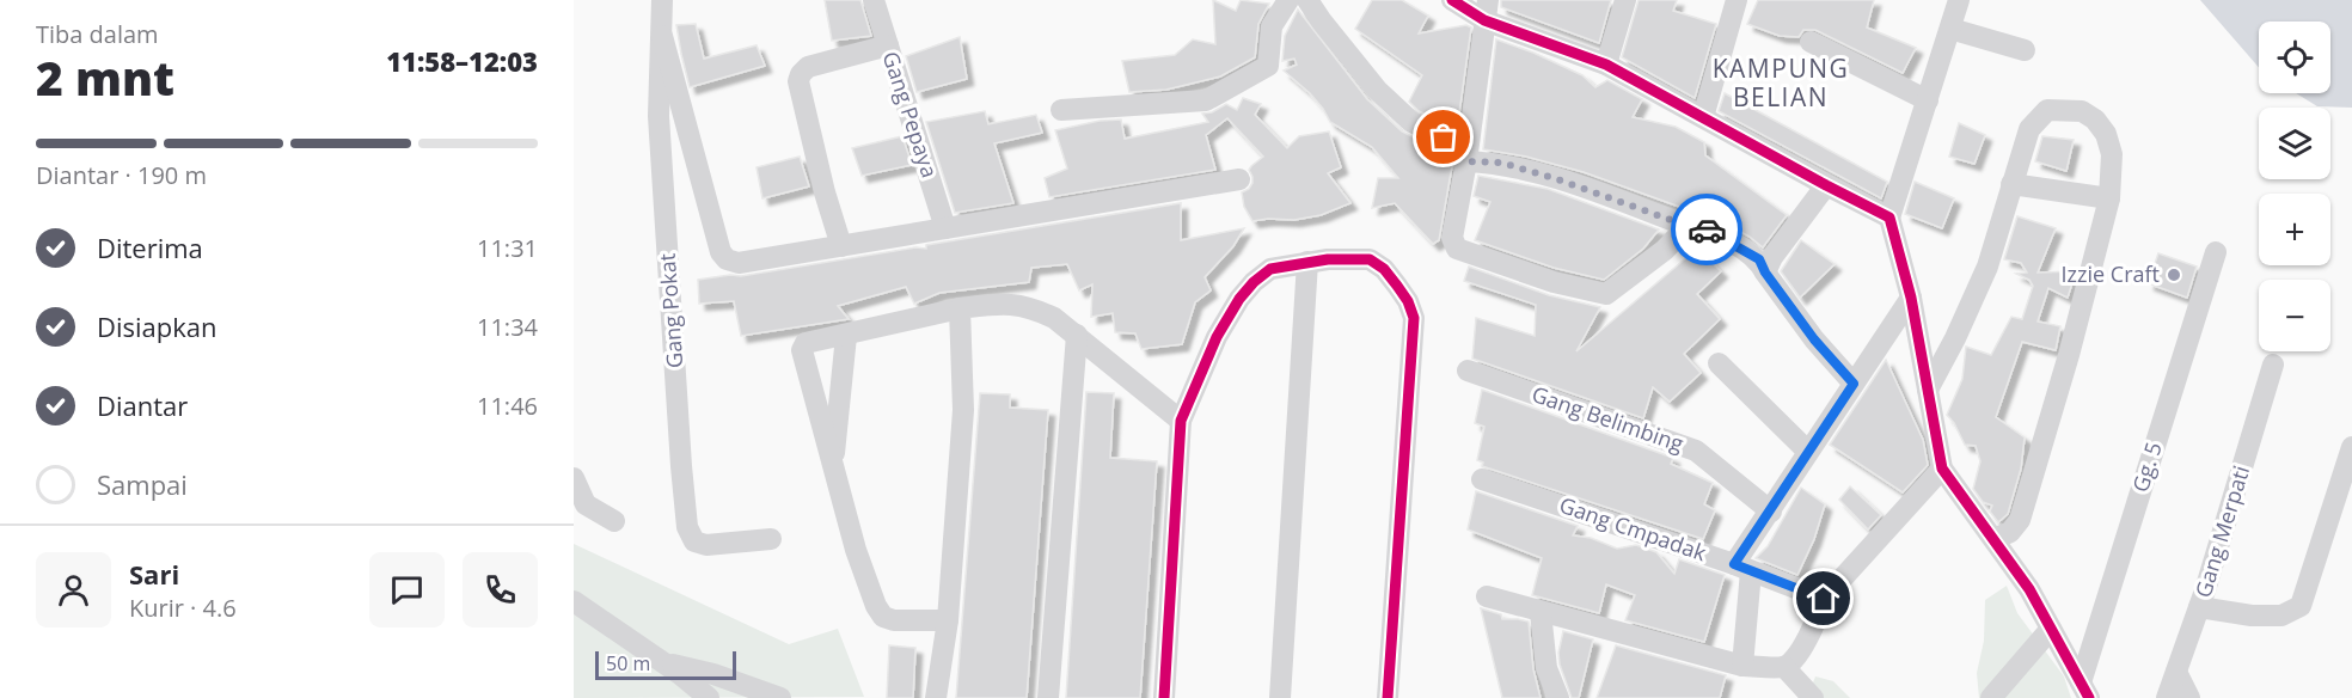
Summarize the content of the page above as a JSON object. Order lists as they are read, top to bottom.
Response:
{
  "streets": {
    "street": [
      "Gang Pepaya",
      "Gang Pokat",
      "Gang Belimbing",
      "Gg. 5",
      "Gang Cmpadak",
      "Gang Merpati"
    ]
  },
  "districts": ["KAMPUNG BELIAN"],
  "places": ["Izzie Craft"],
  "scale_bar": "50 m",
  "page": {
    "heading": ["2 mnt", "Tiba dalam", "11:58–12:03"],
    "panel": ["Sari", "Kurir · 4.6"],
    "map_buttons": ["+", "−"],
    "bar": "Diantar · 190 m",
    "list": [
      ["Diterima", "11:31"],
      ["Disiapkan", "11:34"],
      ["Diantar", "11:46"],
      "Sampai"
    ],
    "scale": "50 m"
  }
}
